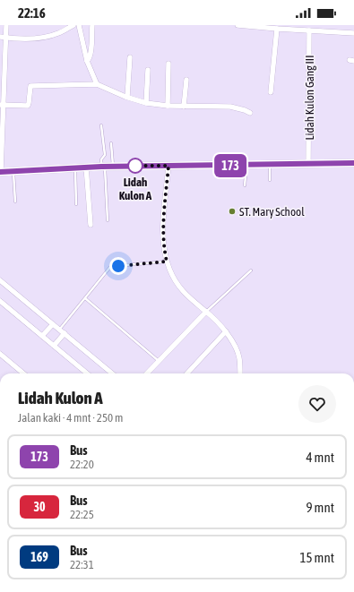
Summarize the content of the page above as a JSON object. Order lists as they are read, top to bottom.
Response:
{
  "streets": {
    "street": ["Lidah Kulon Gang III"]
  },
  "places": ["Lidah Kulon A", "ST. Mary School"],
  "lines": ["bus line 173"],
  "page": {
    "status": "22:16",
    "on_map": "173",
    "heading": ["Lidah Kulon A", "Jalan kaki · 4 mnt · 250 m"],
    "list": [
      {
        "mark": "173",
        "name": "Bus",
        "note": "22:20",
        "value": "4 mnt"
      },
      {
        "mark": "30",
        "name": "Bus",
        "note": "22:25",
        "value": "9 mnt"
      },
      {
        "mark": "169",
        "name": "Bus",
        "note": "22:31",
        "value": "15 mnt"
      }
    ]
  }
}
